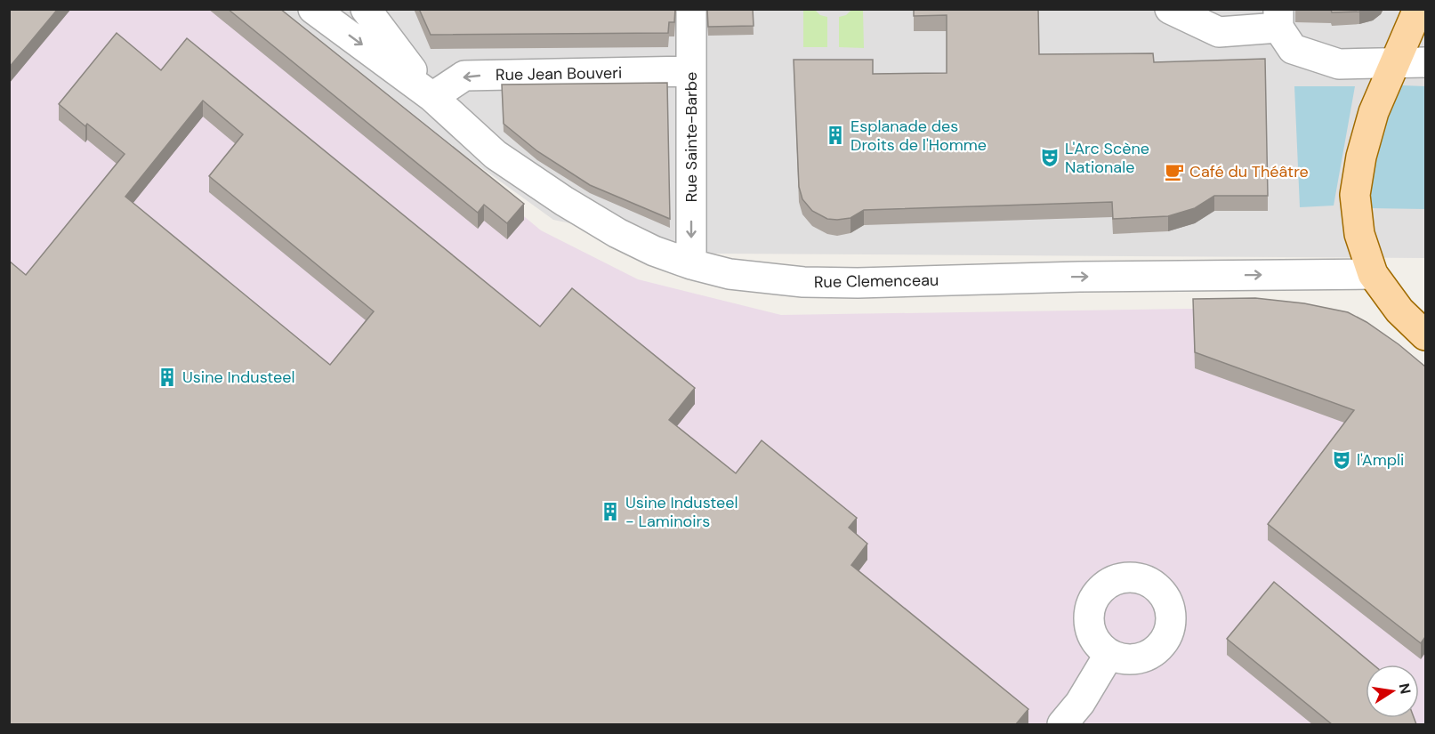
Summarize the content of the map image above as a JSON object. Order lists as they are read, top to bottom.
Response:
{
  "streets": {
    "street": ["Rue Jean Bouveri", "Rue Sainte-Barbe", "Rue Clemenceau"]
  },
  "crossings": [
    ["Rue Jean Bouveri", "Rue Sainte-Barbe"],
    ["Rue Jean Bouveri", "Rue Clemenceau"],
    ["Rue Sainte-Barbe", "Rue Clemenceau"]
  ],
  "one_way": ["Rue Jean Bouveri", "Rue Sainte-Barbe", "Rue Clemenceau"],
  "places": {
    "building": ["Esplanade des Droits de l'Homme", "Usine Industeel", "Usine Industeel - Laminoirs"],
    "theatre": ["L'Arc Scène Nationale", "l'Ampli"],
    "cafe": ["Café du Théâtre"]
  },
  "north": "right"
}
